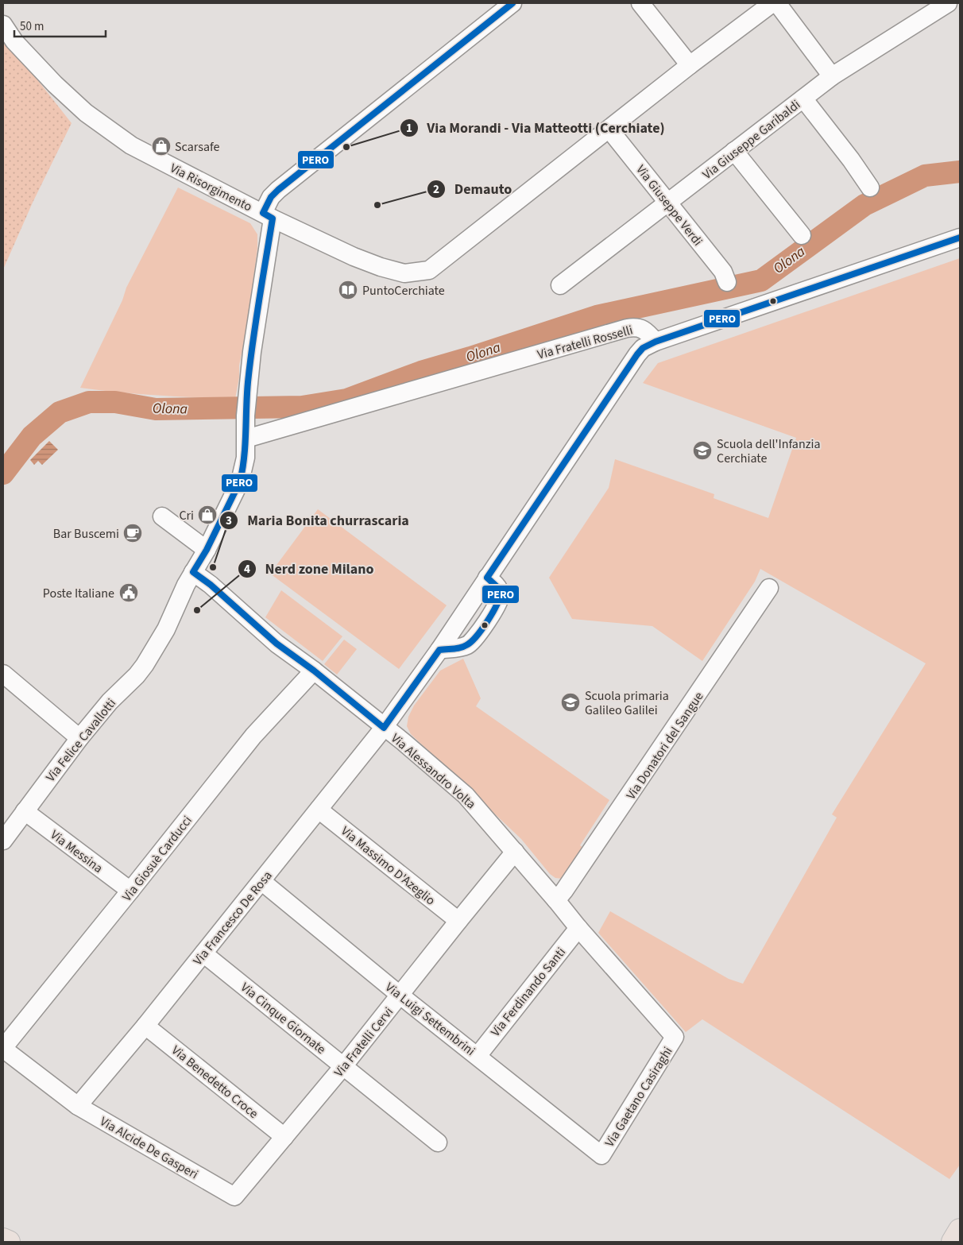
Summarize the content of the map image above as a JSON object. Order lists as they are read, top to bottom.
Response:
{
  "streets": {
    "street": [
      "Via Giuseppe Garibaldi",
      "Via Risorgimento",
      "Via Giuseppe Verdi",
      "Via Fratelli Rosselli",
      "Via Felice Cavallotti",
      "Via Donatori del Sangue",
      "Via Alessandro Volta",
      "Via Messina",
      "Via Giosuè Carducci",
      "Via Massimo D'Azeglio",
      "Via Francesco De Rosa",
      "Via Ferdinando Santi",
      "Via Cinque Giornate",
      "Via Luigi Settembrini",
      "Via Fratelli Cervi",
      "Via Benedetto Croce",
      "Via Gaetano Casiraghi",
      "Via Alcide De Gasperi"
    ]
  },
  "crossings": [
    ["Via Giuseppe Garibaldi", "Via Giuseppe Verdi"],
    ["Via Risorgimento", "Via Giuseppe Verdi"],
    ["Via Fratelli Rosselli", "Via Felice Cavallotti"],
    ["Via Fratelli Rosselli", "Via Francesco De Rosa"],
    ["Via Felice Cavallotti", "Via Alessandro Volta"],
    ["Via Felice Cavallotti", "Via Messina"],
    ["Via Donatori del Sangue", "Via Alessandro Volta"],
    ["Via Alessandro Volta", "Via Giosuè Carducci"],
    ["Via Alessandro Volta", "Via Francesco De Rosa"],
    ["Via Alessandro Volta", "Via Ferdinando Santi"],
    ["Via Alessandro Volta", "Via Fratelli Cervi"],
    ["Via Alessandro Volta", "Via Gaetano Casiraghi"],
    ["Via Messina", "Via Giosuè Carducci"],
    ["Via Giosuè Carducci", "Via Alcide De Gasperi"],
    ["Via Massimo D'Azeglio", "Via Francesco De Rosa"],
    ["Via Massimo D'Azeglio", "Via Fratelli Cervi"],
    ["Via Francesco De Rosa", "Via Cinque Giornate"],
    ["Via Francesco De Rosa", "Via Luigi Settembrini"],
    ["Via Francesco De Rosa", "Via Benedetto Croce"],
    ["Via Francesco De Rosa", "Via Alcide De Gasperi"],
    ["Via Ferdinando Santi", "Via Luigi Settembrini"],
    ["Via Cinque Giornate", "Via Fratelli Cervi"],
    ["Via Luigi Settembrini", "Via Fratelli Cervi"],
    ["Via Luigi Settembrini", "Via Gaetano Casiraghi"],
    ["Via Fratelli Cervi", "Via Benedetto Croce"],
    ["Via Fratelli Cervi", "Via Alcide De Gasperi"],
    ["Via Benedetto Croce", "Via Alcide De Gasperi"]
  ],
  "water": ["Olona"],
  "places": {
    "shop": ["Scarsafe", "Cri"],
    "other": [
      "Via Morandi - Via Matteotti (Cerchiate)",
      "Demauto",
      "Maria Bonita churrascaria",
      "Nerd zone Milano"
    ],
    "library": ["PuntoCerchiate"],
    "school or university": ["Scuola dell'Infanzia Cerchiate", "Scuola primaria Galileo Galilei"],
    "cafe": ["Bar Buscemi"],
    "public building": ["Poste Italiane"]
  },
  "lines": ["transit line PERO"],
  "scale_bar": "50 m"
}
